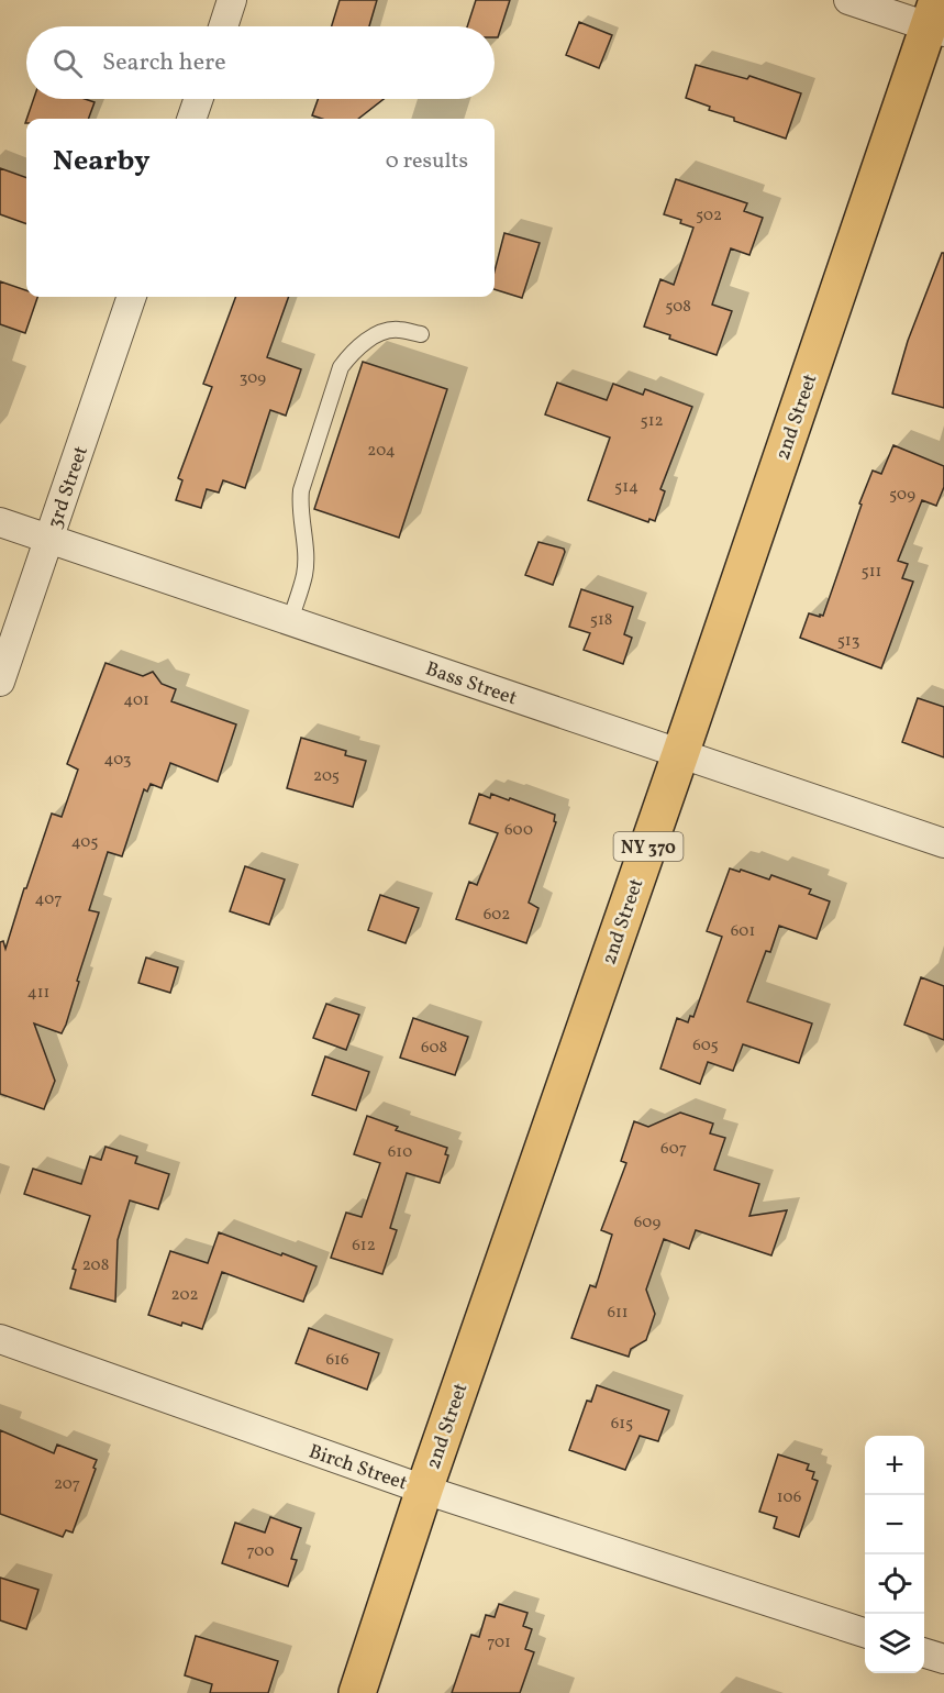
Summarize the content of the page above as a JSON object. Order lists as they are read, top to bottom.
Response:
{
  "streets": {
    "main road": ["2nd Street", "NY 370"],
    "street": ["3rd Street", "Bass Street", "Birch Street"]
  },
  "crossings": [
    ["2nd Street", "Bass Street"],
    ["2nd Street", "Birch Street"],
    ["3rd Street", "Bass Street"]
  ],
  "house_numbers": [
    "502",
    "508",
    "309",
    "512",
    "204",
    "514",
    "509",
    "511",
    "518",
    "513",
    "401",
    "403",
    "205",
    "600",
    "405",
    "407",
    "602",
    "601",
    "411",
    "605",
    "608",
    "607",
    "610",
    "609",
    "612",
    "208",
    "202",
    "611",
    "616",
    "615",
    "207",
    "106",
    "700",
    "701"
  ],
  "page": {
    "search": "Search here",
    "heading": ["Nearby", "0 results"],
    "map_buttons": ["+", "−"]
  }
}
